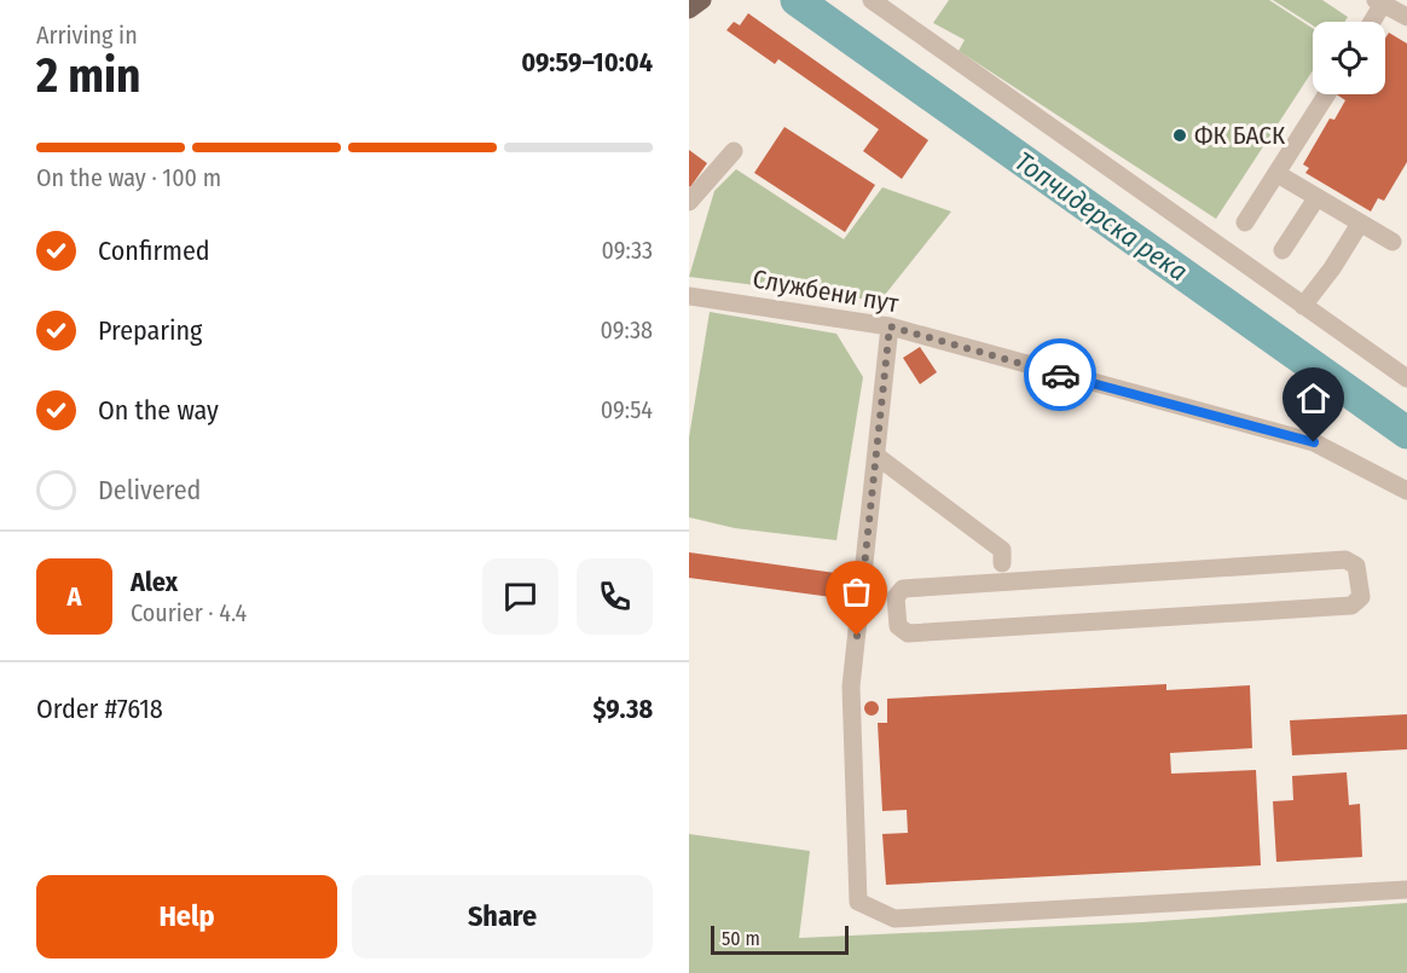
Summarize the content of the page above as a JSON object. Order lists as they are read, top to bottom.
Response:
{
  "streets": {
    "lane": ["Службени пут"]
  },
  "water": ["Топчидерска река"],
  "places": ["ФК БАСК"],
  "scale_bar": "50 m",
  "page": {
    "heading": ["2 min", "Arriving in", "09:59–10:04"],
    "panel": [
      "Alex",
      "Courier · 4.4",
      "Order #7618",
      "$9.38"
    ],
    "bar": "On the way · 100 m",
    "list": [
      ["Confirmed", "09:33"],
      ["Preparing", "09:38"],
      ["On the way", "09:54"],
      "Delivered"
    ],
    "round": "A",
    "buttons": ["Help", "Share"],
    "scale": "50 m"
  }
}
